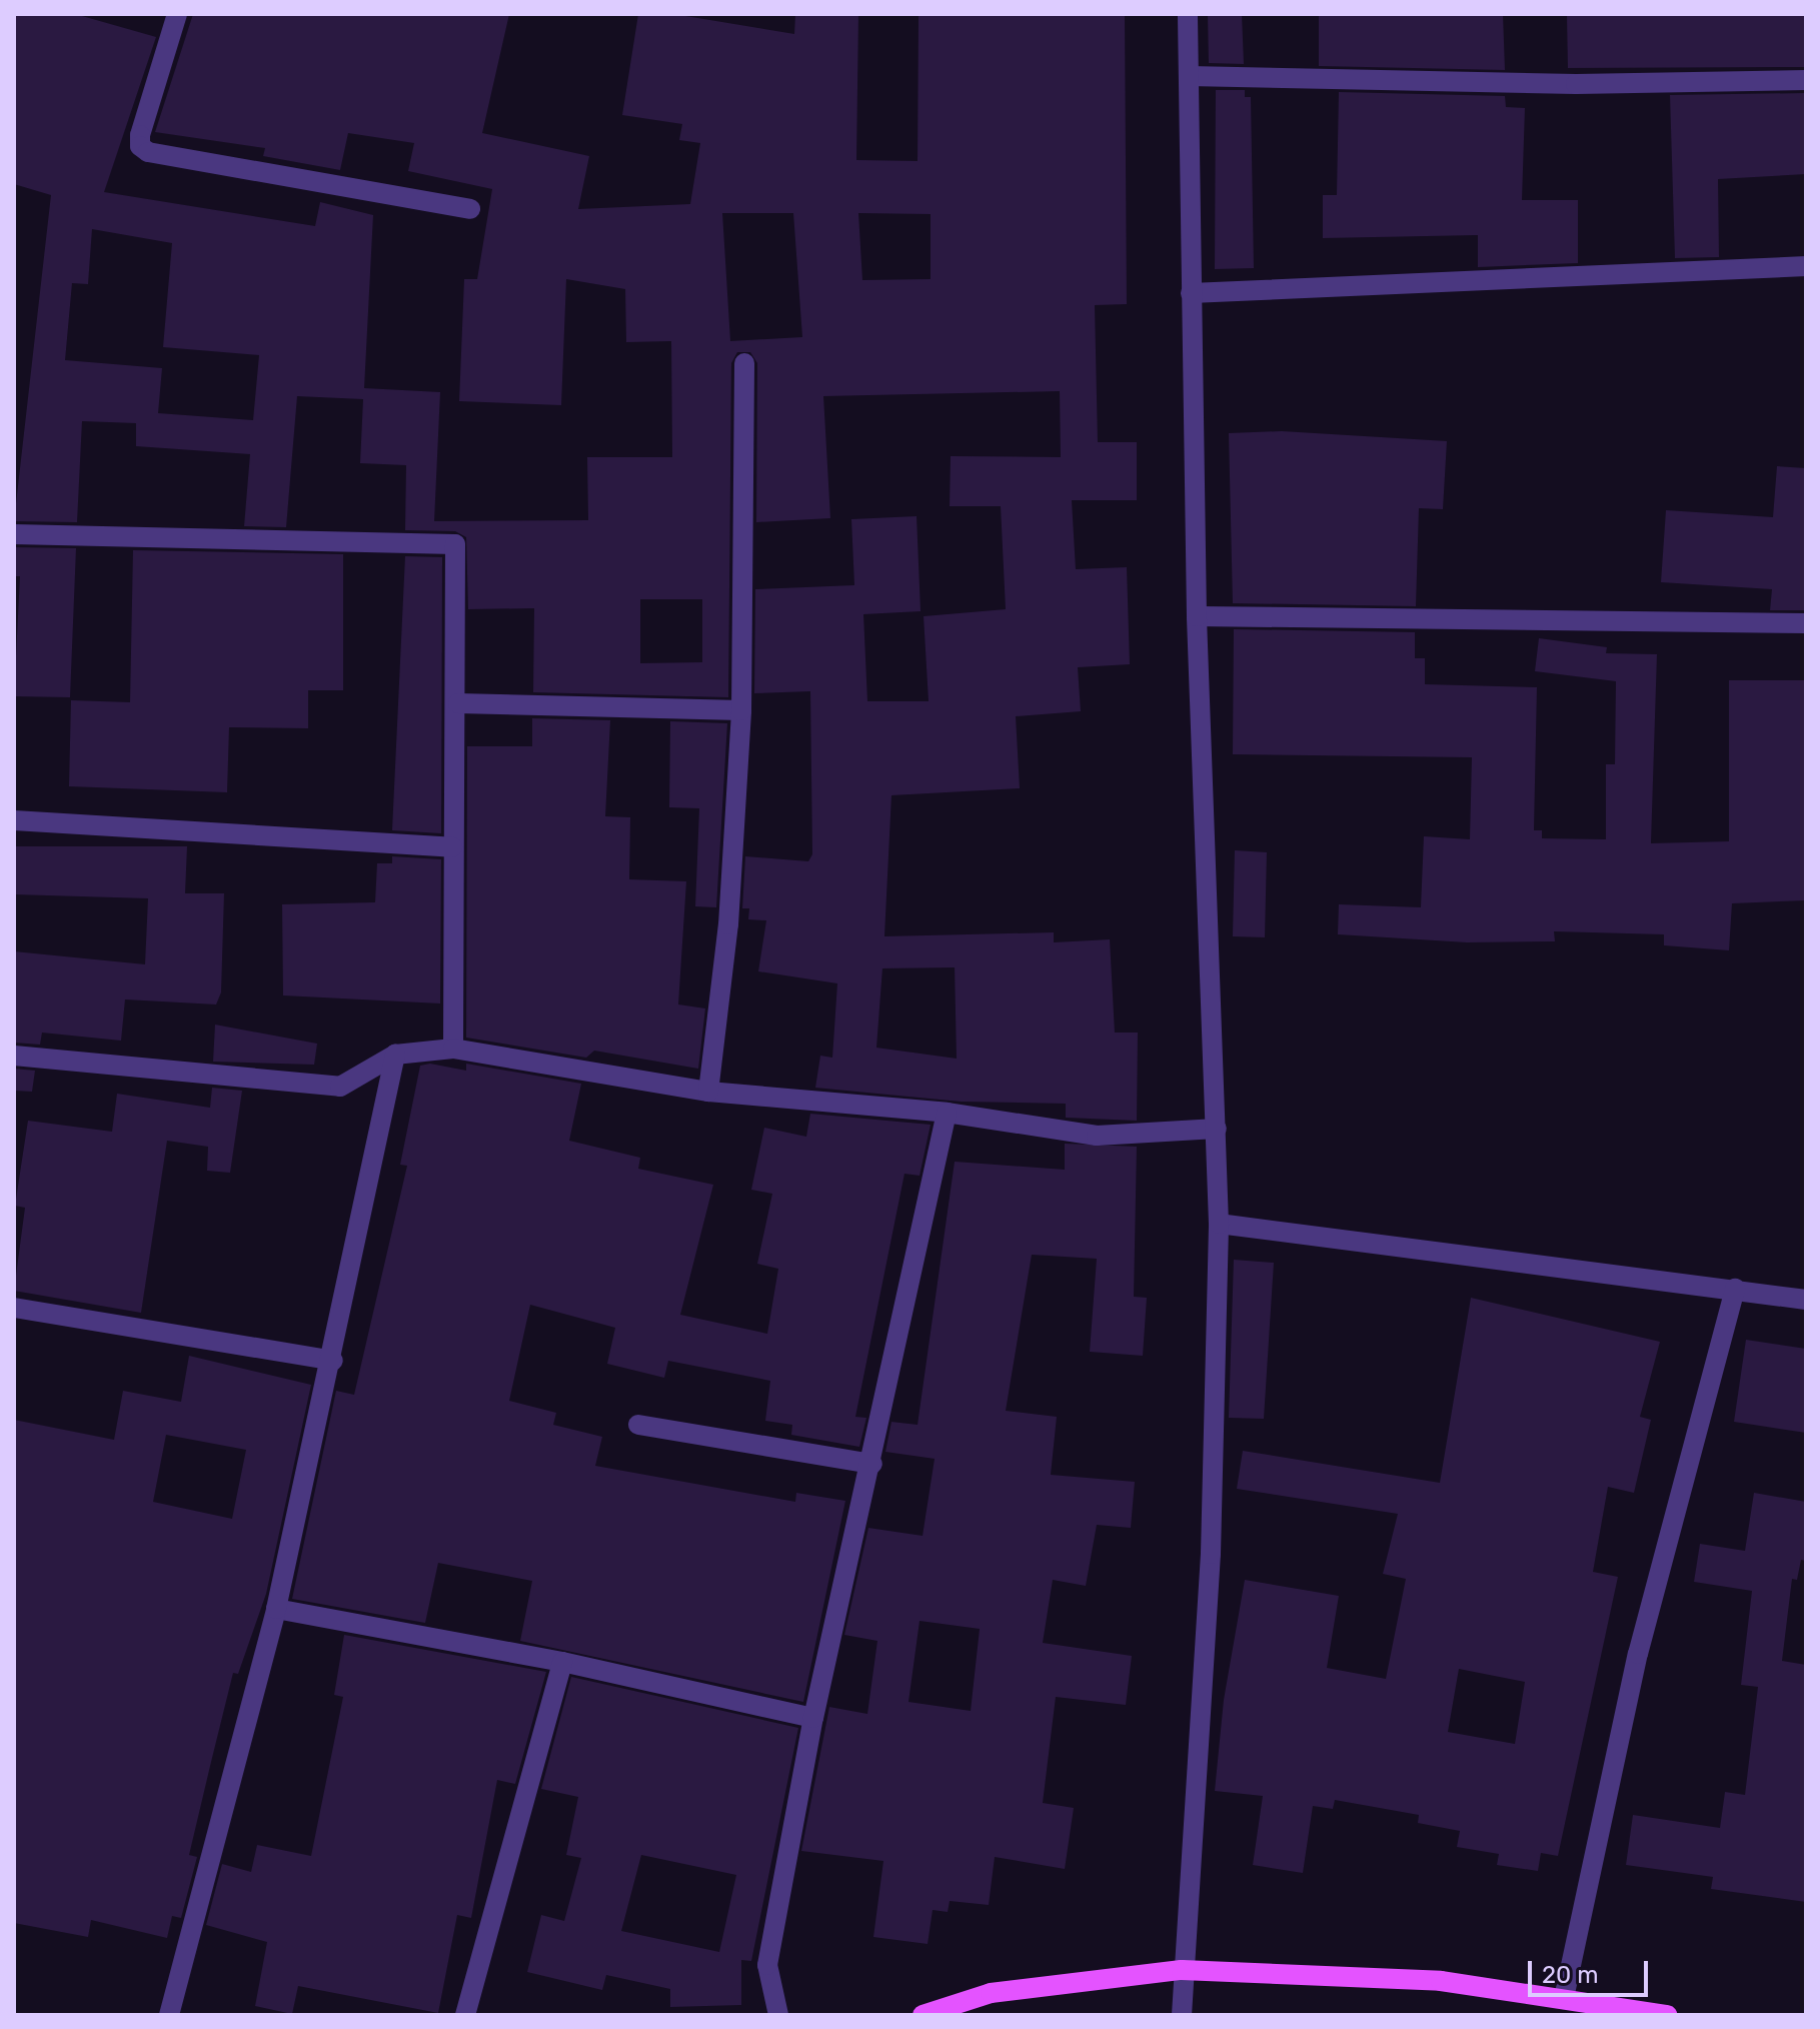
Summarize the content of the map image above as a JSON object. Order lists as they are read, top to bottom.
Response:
{
  "scale_bar": "20 m"
}
